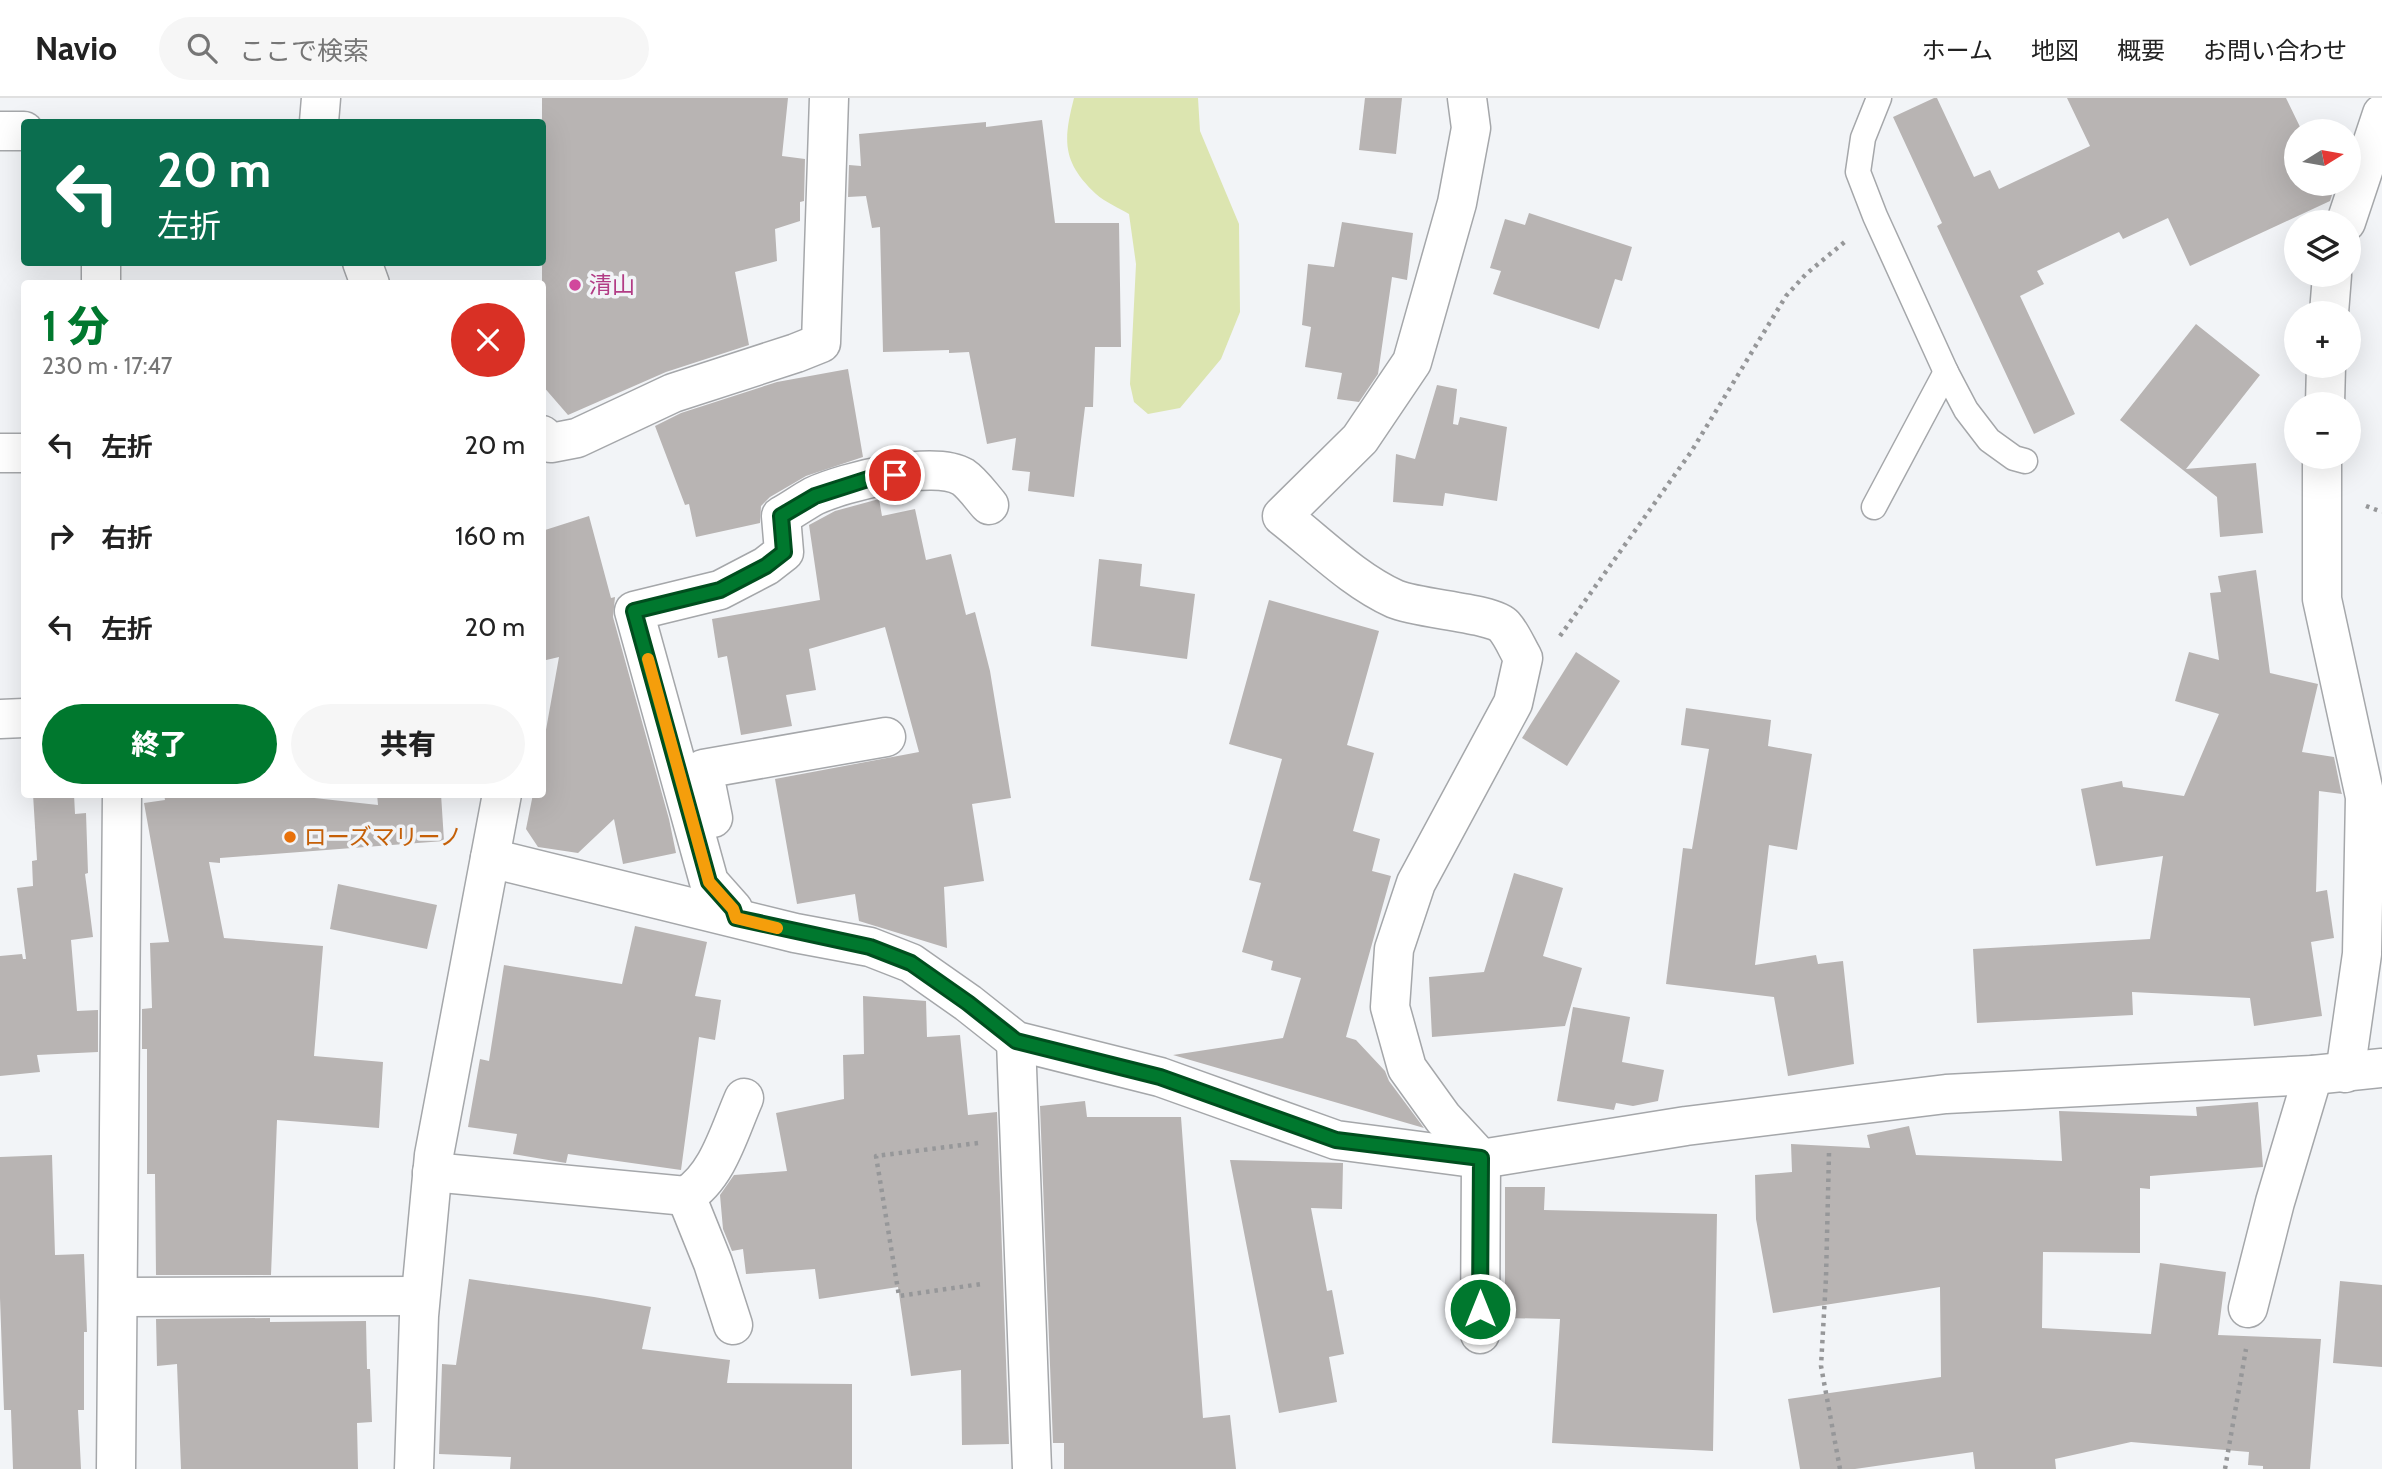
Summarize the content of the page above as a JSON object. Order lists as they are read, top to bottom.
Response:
{
  "places": ["清山", "ローズマリーノ"],
  "north": "right",
  "page": {
    "header": "Navio",
    "search": "ここで検索",
    "nav": [
      "ホーム",
      "地図",
      "概要",
      "お問い合わせ"
    ],
    "map_buttons": ["+", "−"],
    "turn": ["20 m", "左折"],
    "heading": ["1 分", "230 m · 17:47"],
    "list": [
      {
        "name": "左折",
        "value": "20 m"
      },
      {
        "name": "右折",
        "value": "160 m"
      },
      {
        "name": "左折",
        "value": "20 m"
      }
    ],
    "buttons": ["終了", "共有"]
  }
}
